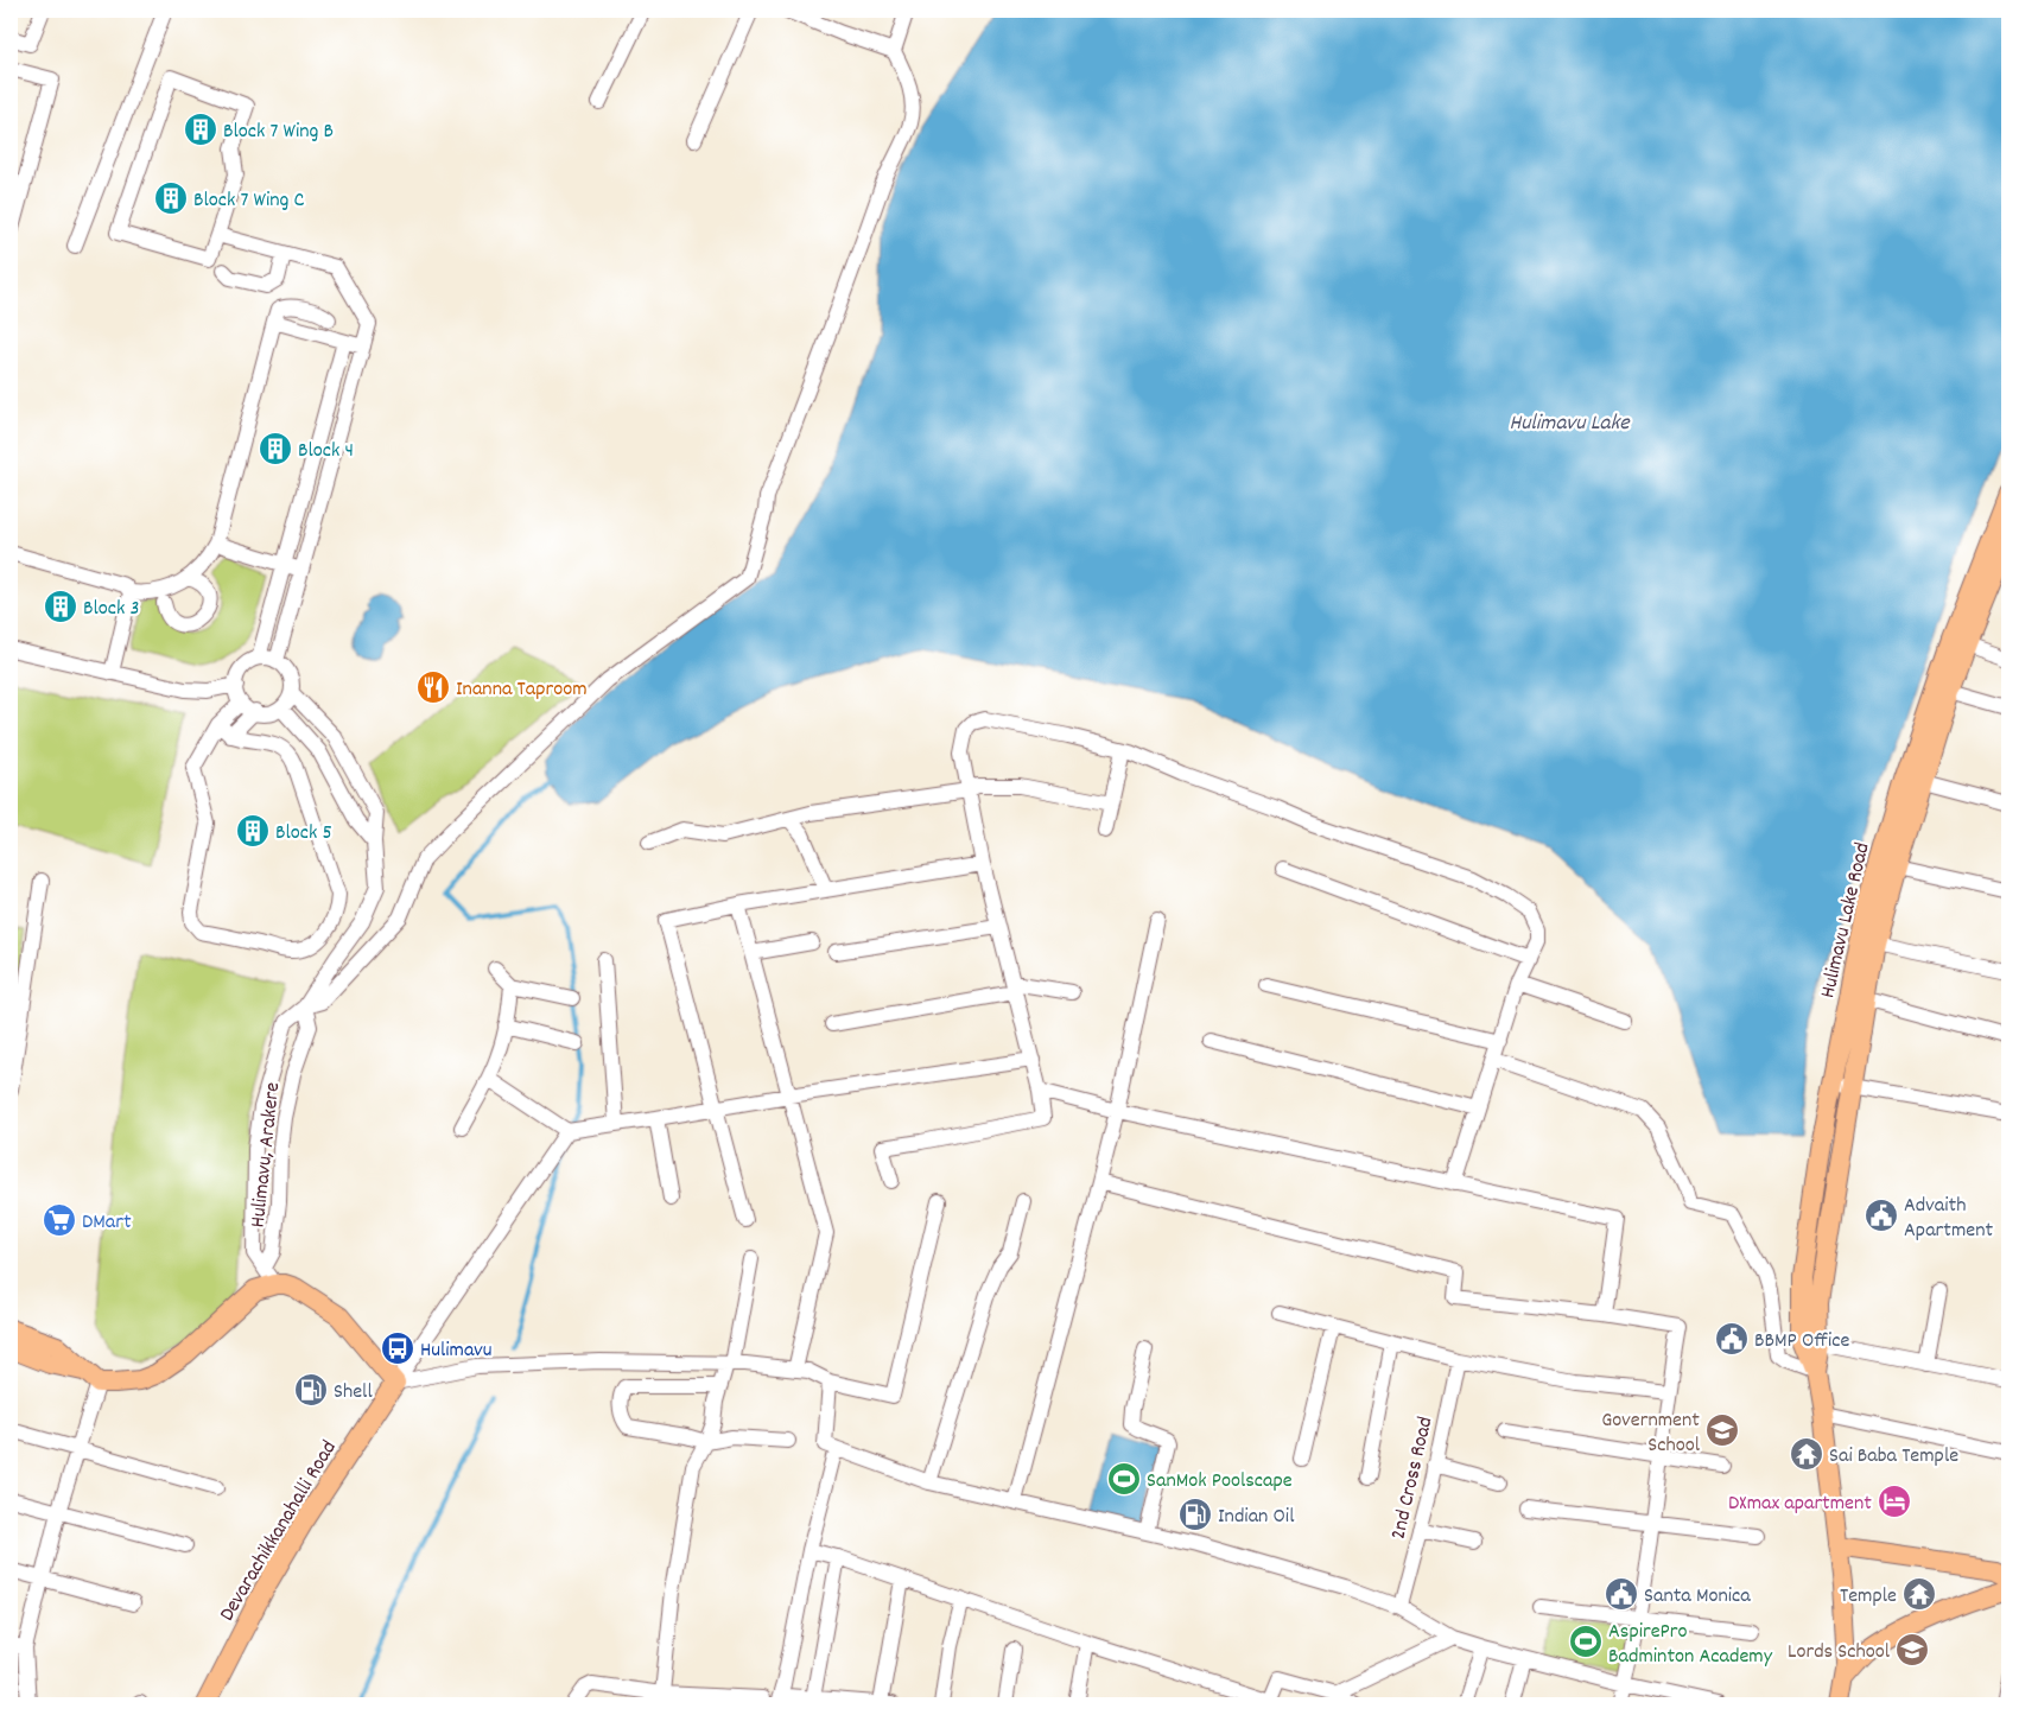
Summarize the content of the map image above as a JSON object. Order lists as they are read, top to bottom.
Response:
{
  "streets": {
    "main road": ["Hulimavu Lake Road", "Devarachikkanahalli Road"],
    "street": ["Hulimavu, Arakere", "2nd Cross Road"]
  },
  "water": ["Hulimavu Lake"],
  "places": {
    "building": [
      "Block 7 Wing B",
      "Block 7 Wing C",
      "Block 4",
      "Block 3",
      "Block 5"
    ],
    "restaurant": ["Inanna Taproom"],
    "public building": ["Advaith Apartment", "BBMP Office", "Santa Monica"],
    "supermarket": ["DMart"],
    "bus stop": ["Hulimavu"],
    "fuel station": ["Shell", "Indian Oil"],
    "school or university": ["Government School", "Lords School"],
    "temple": ["Sai Baba Temple", "Temple"],
    "sports": ["SanMok Poolscape", "AspirePro Badminton Academy"],
    "hotel": ["DXmax apartment"]
  }
}
